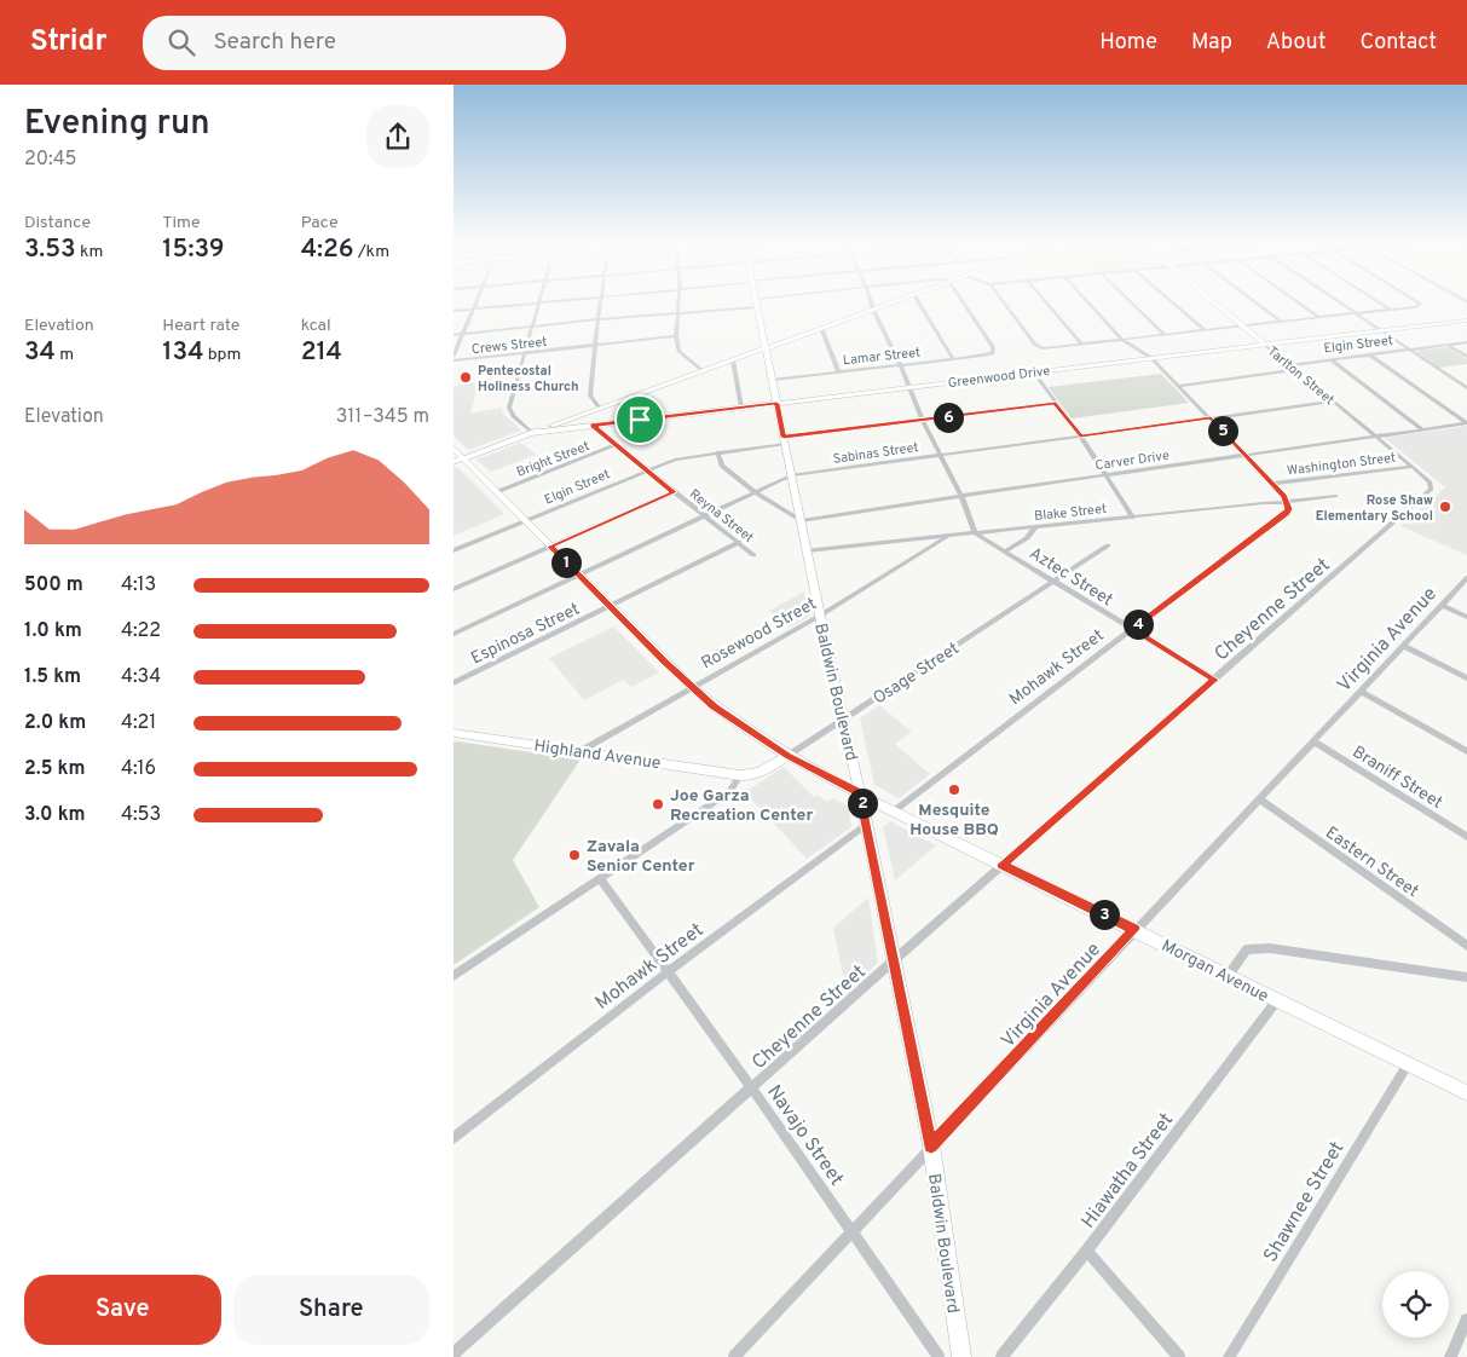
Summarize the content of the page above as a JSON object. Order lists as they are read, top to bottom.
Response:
{
  "streets": {
    "main road": [
      "Tarlton Street",
      "Greenwood Drive",
      "Osage Street",
      "Baldwin Boulevard",
      "Highland Avenue",
      "Morgan Avenue"
    ],
    "street": [
      "Elgin Street",
      "Crews Street",
      "Lamar Street",
      "Sabinas Street",
      "Bright Street",
      "Carver Drive",
      "Washington Street",
      "Blake Street",
      "Reyna Street",
      "Aztec Street",
      "Cheyenne Street",
      "Espinosa Street",
      "Rosewood Street",
      "Virginia Avenue",
      "Mohawk Street",
      "Braniff Street",
      "Eastern Street",
      "Navajo Street",
      "Hiawatha Street",
      "Shawnee Street"
    ]
  },
  "crossings": [
    ["Elgin Street", "Tarlton Street"],
    ["Elgin Street", "Reyna Street"],
    ["Elgin Street", "Baldwin Boulevard"],
    ["Elgin Street", "Morgan Avenue"],
    ["Lamar Street", "Baldwin Boulevard"],
    ["Tarlton Street", "Greenwood Drive"],
    ["Tarlton Street", "Sabinas Street"],
    ["Tarlton Street", "Carver Drive"],
    ["Tarlton Street", "Washington Street"],
    ["Tarlton Street", "Cheyenne Street"],
    ["Greenwood Drive", "Reyna Street"],
    ["Greenwood Drive", "Baldwin Boulevard"],
    ["Sabinas Street", "Reyna Street"],
    ["Sabinas Street", "Baldwin Boulevard"],
    ["Sabinas Street", "Morgan Avenue"],
    ["Bright Street", "Reyna Street"],
    ["Bright Street", "Morgan Avenue"],
    ["Carver Drive", "Baldwin Boulevard"],
    ["Blake Street", "Aztec Street"],
    ["Blake Street", "Rosewood Street"],
    ["Blake Street", "Mohawk Street"],
    ["Blake Street", "Baldwin Boulevard"],
    ["Reyna Street", "Espinosa Street"],
    ["Aztec Street", "Cheyenne Street"],
    ["Aztec Street", "Mohawk Street"],
    ["Aztec Street", "Osage Street"],
    ["Cheyenne Street", "Baldwin Boulevard"],
    ["Cheyenne Street", "Morgan Avenue"],
    ["Cheyenne Street", "Navajo Street"],
    ["Espinosa Street", "Morgan Avenue"],
    ["Rosewood Street", "Baldwin Boulevard"],
    ["Rosewood Street", "Highland Avenue"],
    ["Rosewood Street", "Morgan Avenue"],
    ["Virginia Avenue", "Baldwin Boulevard"],
    ["Virginia Avenue", "Braniff Street"],
    ["Virginia Avenue", "Eastern Street"],
    ["Virginia Avenue", "Morgan Avenue"],
    ["Virginia Avenue", "Navajo Street"],
    ["Mohawk Street", "Baldwin Boulevard"],
    ["Mohawk Street", "Morgan Avenue"],
    ["Mohawk Street", "Navajo Street"],
    ["Osage Street", "Baldwin Boulevard"],
    ["Osage Street", "Highland Avenue"],
    ["Osage Street", "Morgan Avenue"],
    ["Baldwin Boulevard", "Morgan Avenue"],
    ["Morgan Avenue", "Hiawatha Street"],
    ["Morgan Avenue", "Shawnee Street"]
  ],
  "places": [
    "Pentecostal Holiness Church",
    "Rose Shaw Elementary School",
    "Mesquite House BBQ",
    "Joe Garza Recreation Center",
    "Zavala Senior Center"
  ],
  "page": {
    "header": "Stridr",
    "search": "Search here",
    "nav": [
      "Home",
      "Map",
      "About",
      "Contact"
    ],
    "heading": ["Evening run", "20:45"],
    "stats": [
      ["Distance", "3.53 km"],
      ["Time", "15:39"],
      ["Pace", "4:26 /km"],
      ["Elevation", "34 m"],
      ["Heart rate", "134 bpm"],
      ["kcal", "214"]
    ],
    "chart": ["Elevation", "311–345 m"],
    "pins": [
      "6",
      "5",
      "1",
      "4",
      "2",
      "3"
    ],
    "list": [
      {
        "name": "500 m",
        "note": "4:13"
      },
      {
        "name": "1.0 km",
        "note": "4:22"
      },
      {
        "name": "1.5 km",
        "note": "4:34"
      },
      {
        "name": "2.0 km",
        "note": "4:21"
      },
      {
        "name": "2.5 km",
        "note": "4:16"
      },
      {
        "name": "3.0 km",
        "note": "4:53"
      }
    ],
    "buttons": ["Save", "Share"]
  }
}
